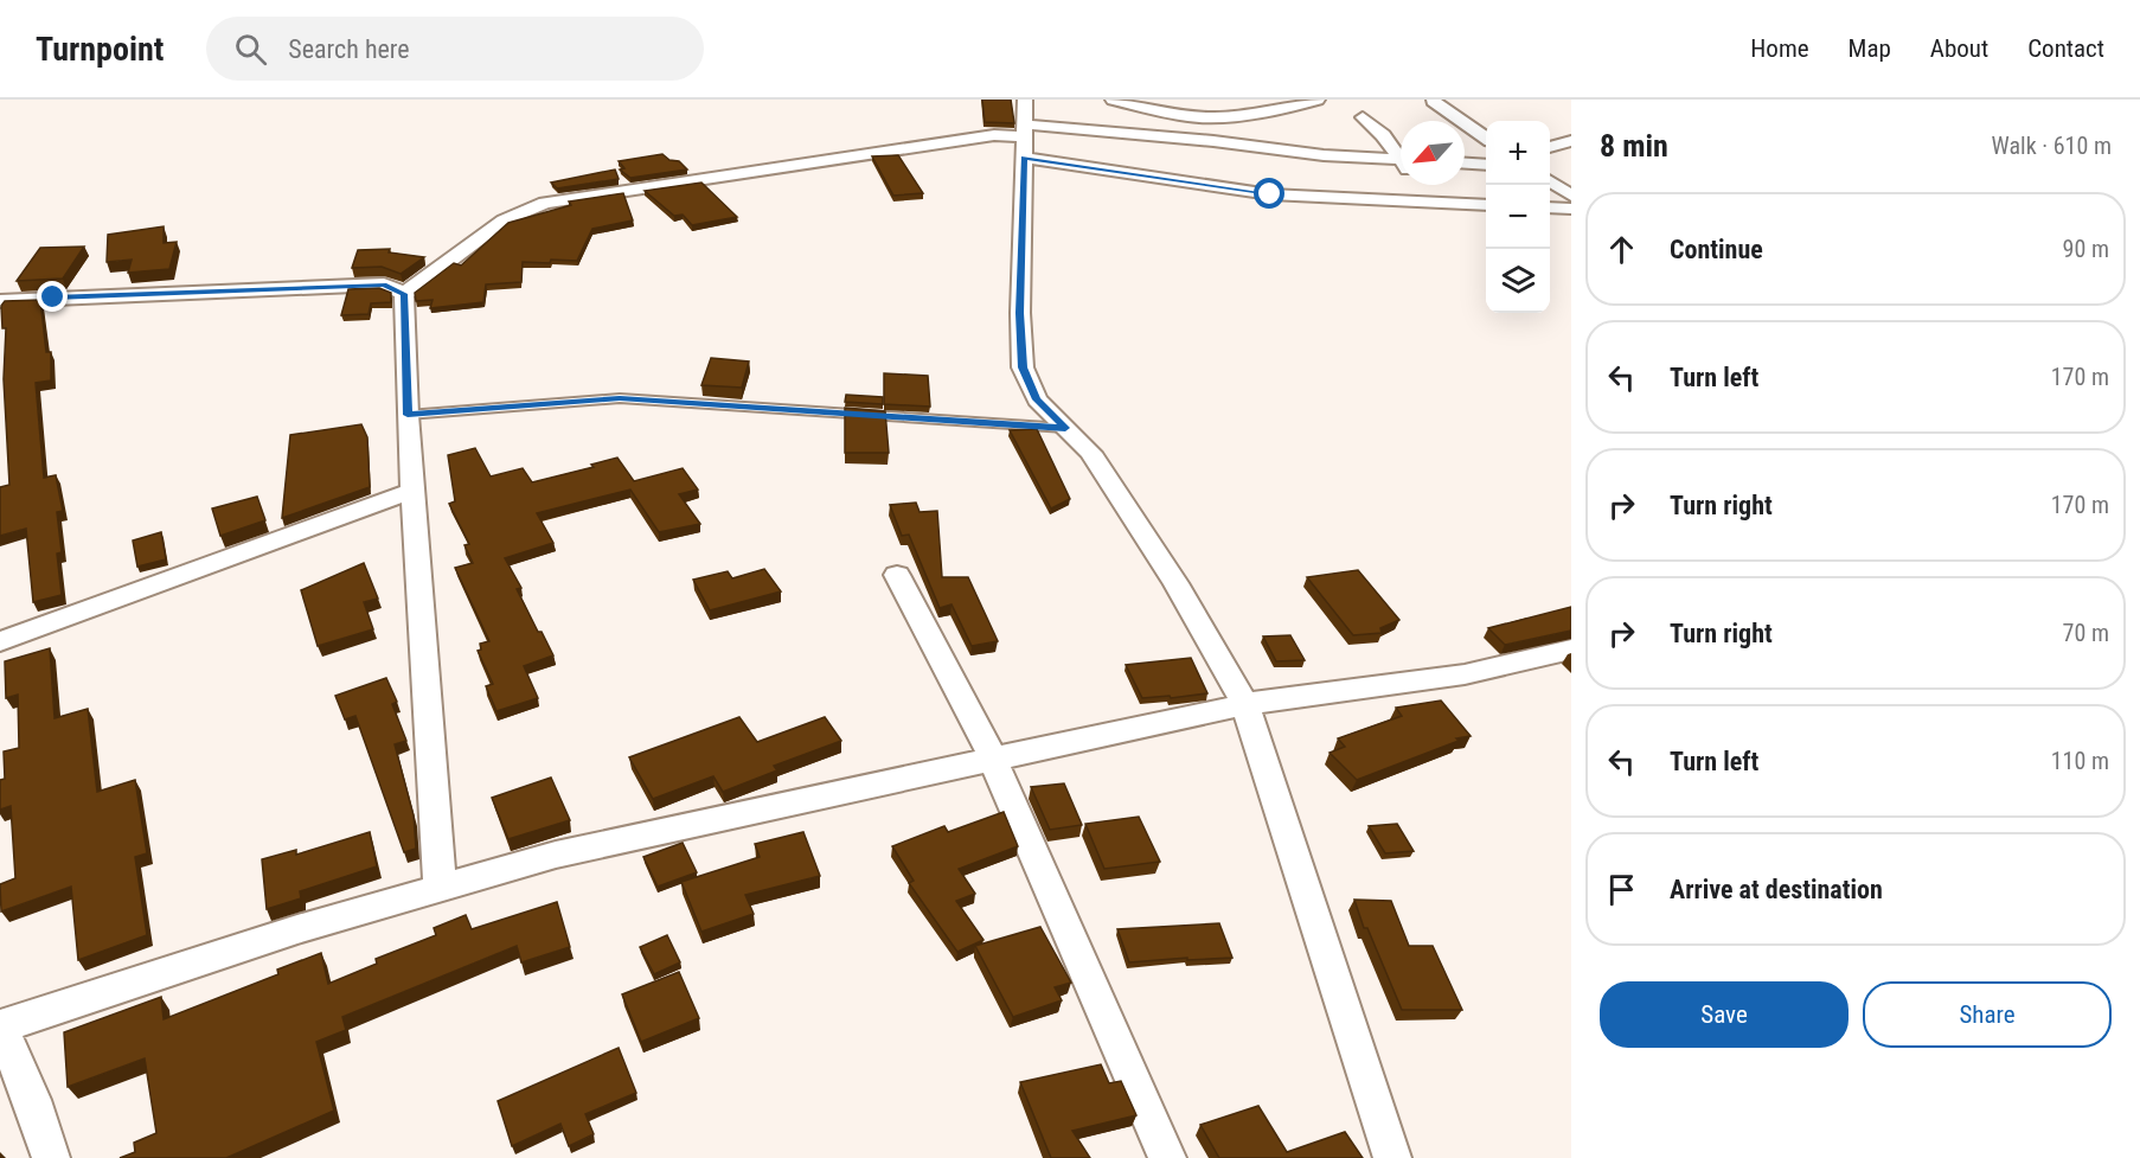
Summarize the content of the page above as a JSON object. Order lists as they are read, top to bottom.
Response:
{
  "north": "bottom left",
  "page": {
    "header": "Turnpoint",
    "search": "Search here",
    "nav": [
      "Home",
      "Map",
      "About",
      "Contact"
    ],
    "heading": ["8 min", "Walk · 610 m"],
    "map_buttons": ["+", "−"],
    "list": [
      ["Continue", "90 m"],
      ["Turn left", "170 m"],
      ["Turn right", "170 m"],
      ["Turn right", "70 m"],
      ["Turn left", "110 m"],
      "Arrive at destination"
    ],
    "buttons": ["Save", "Share"]
  }
}
